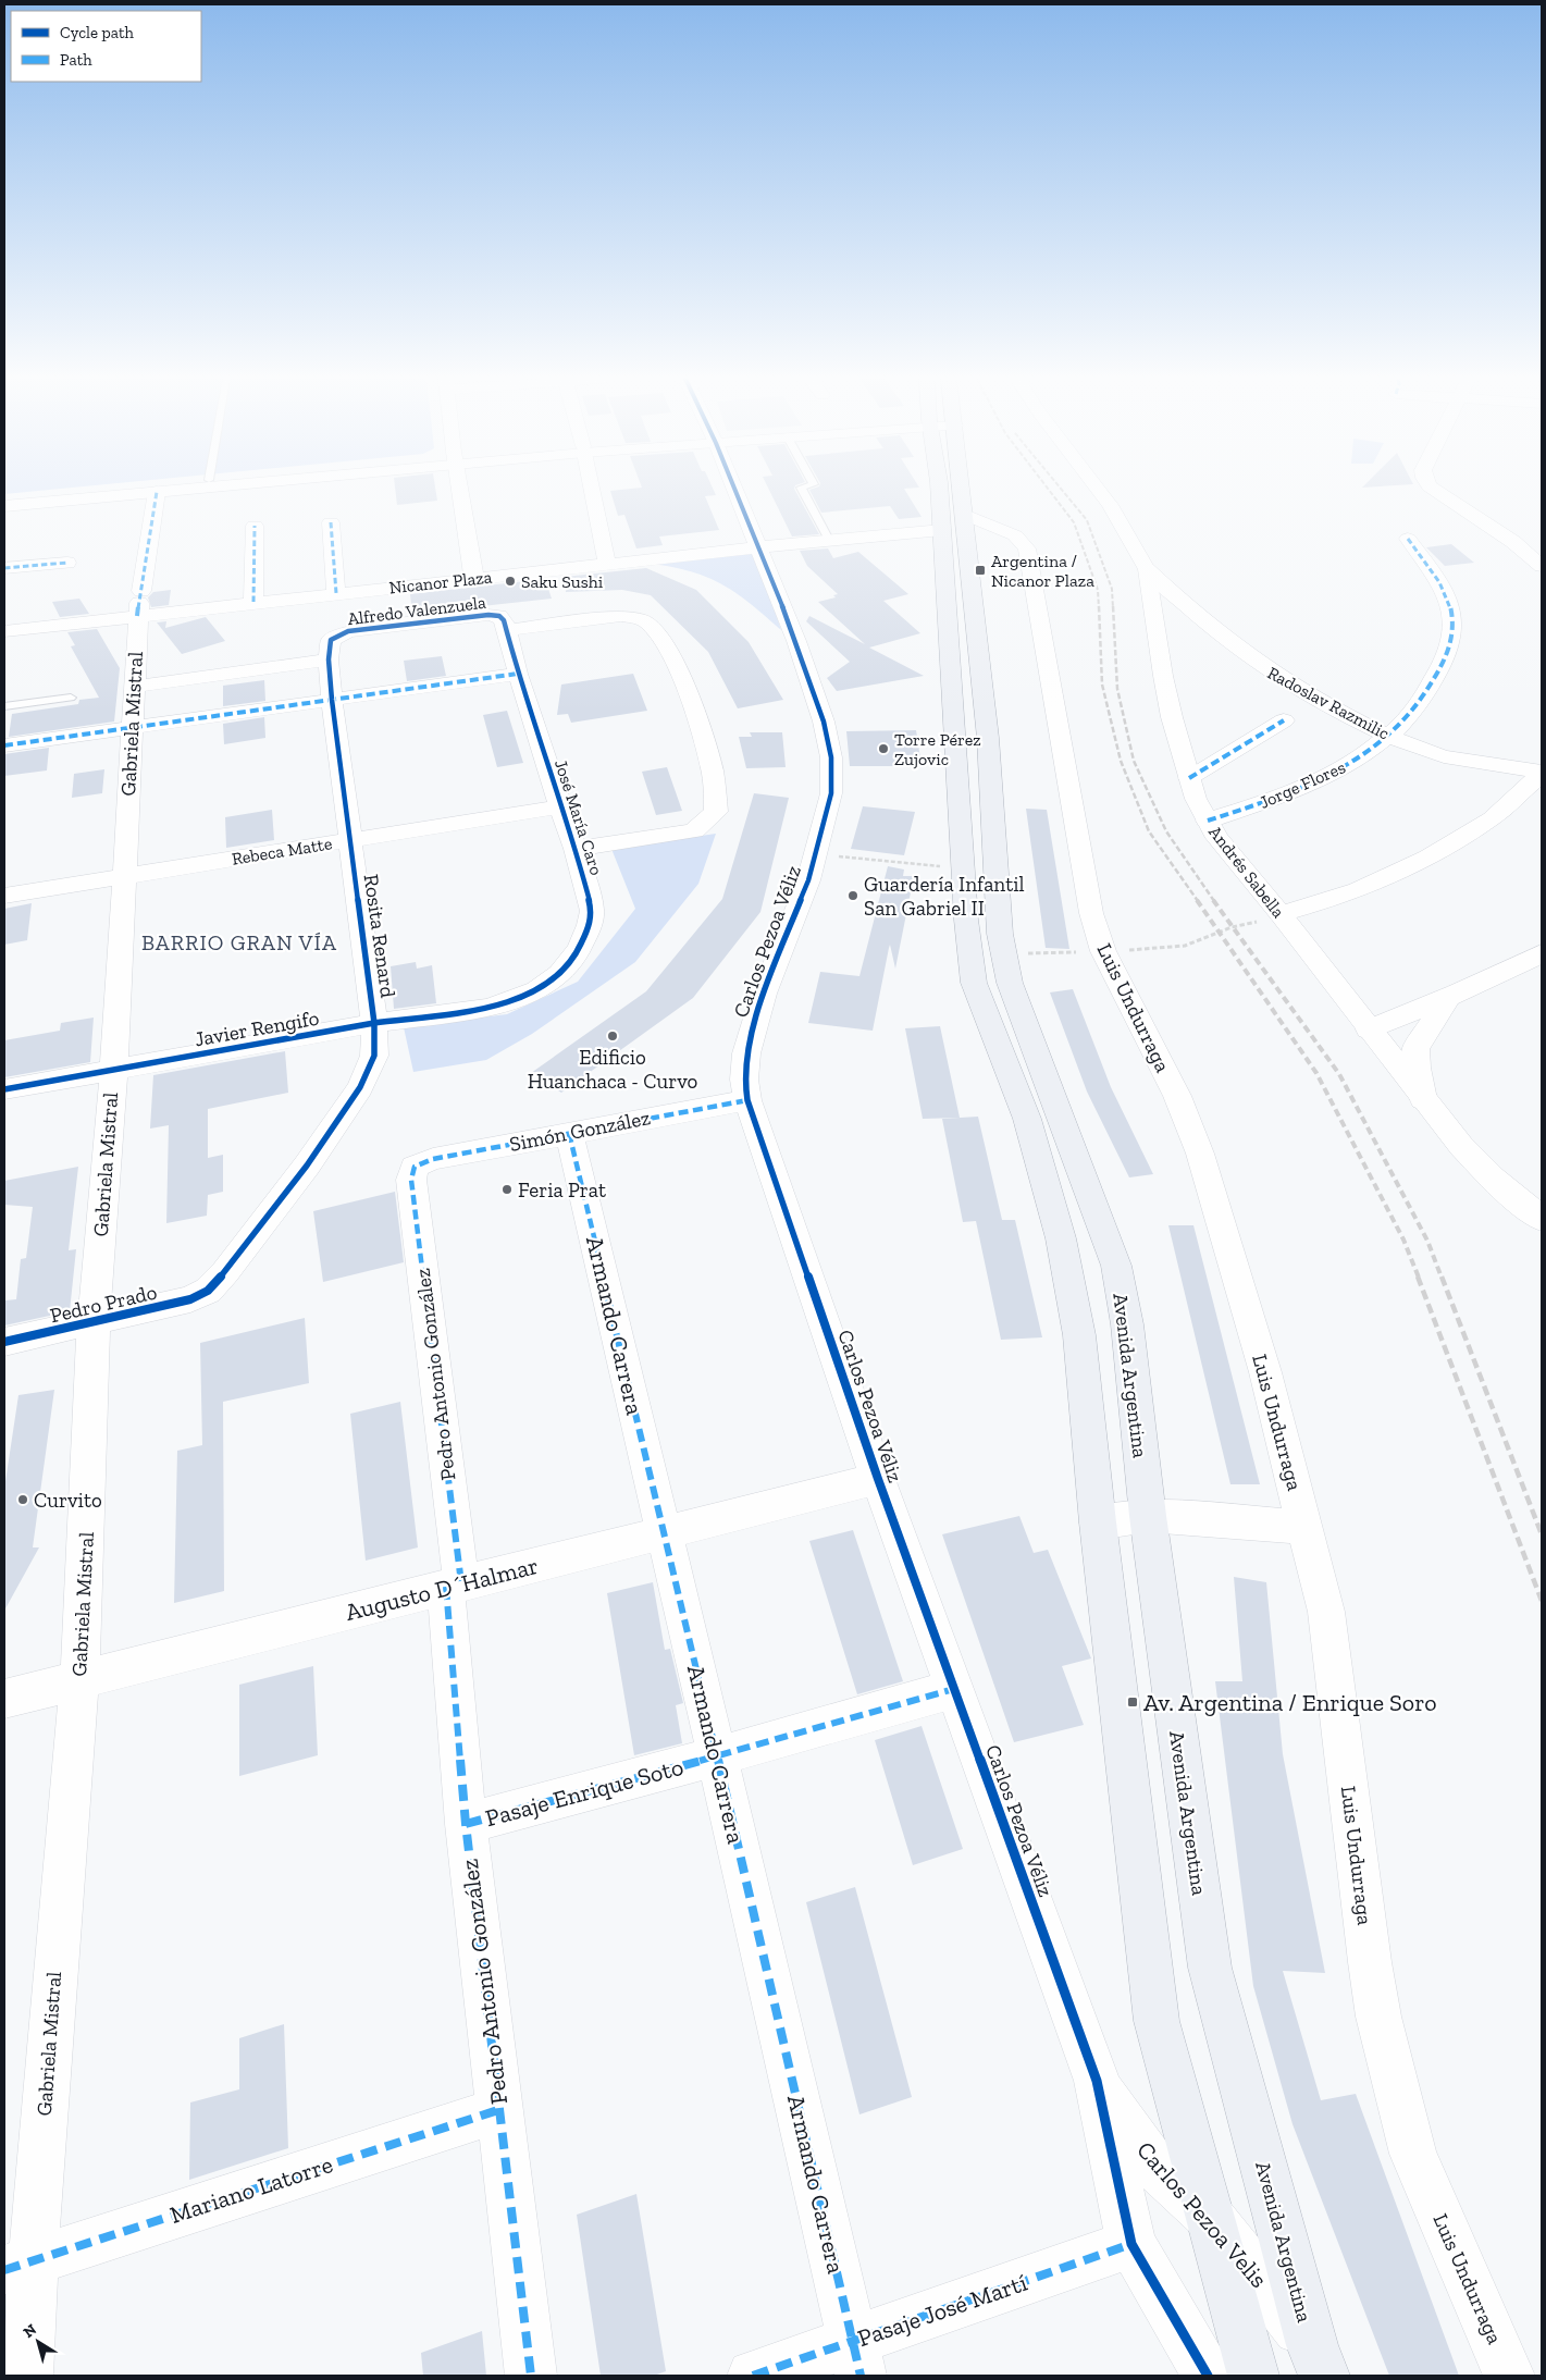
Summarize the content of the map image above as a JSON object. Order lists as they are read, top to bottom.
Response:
{
  "streets": {
    "main road": ["Avenida Argentina"],
    "street": [
      "Nicanor Plaza",
      "Alfredo Valenzuela",
      "Radoslav Razmilic",
      "Gabriela Mistral",
      "Jorge Flores",
      "José María Caro",
      "Rebeca Matte",
      "Andrés Sabella",
      "Rosita Renard",
      "Carlos Pezoa Véliz",
      "Luis Undurraga",
      "Javier Rengifo",
      "Simón González",
      "Pedro Prado",
      "Armando Carrera",
      "Pedro Antonio González",
      "Augusto D´Halmar",
      "Pasaje Enrique Soto",
      "Mariano Latorre",
      "Carlos Pezoa Velis",
      "Pasaje José Martí"
    ]
  },
  "crossings": [
    ["Nicanor Plaza", "Gabriela Mistral"],
    ["Nicanor Plaza", "Carlos Pezoa Véliz"],
    ["Nicanor Plaza", "Luis Undurraga"],
    ["Nicanor Plaza", "Avenida Argentina"],
    ["Alfredo Valenzuela", "José María Caro"],
    ["Alfredo Valenzuela", "Rosita Renard"],
    ["Radoslav Razmilic", "Jorge Flores"],
    ["Radoslav Razmilic", "Andrés Sabella"],
    ["Gabriela Mistral", "Rebeca Matte"],
    ["Gabriela Mistral", "Javier Rengifo"],
    ["Gabriela Mistral", "Pedro Prado"],
    ["Gabriela Mistral", "Augusto D´Halmar"],
    ["Gabriela Mistral", "Mariano Latorre"],
    ["Jorge Flores", "Andrés Sabella"],
    ["José María Caro", "Rebeca Matte"],
    ["José María Caro", "Javier Rengifo"],
    ["Rebeca Matte", "Rosita Renard"],
    ["Rosita Renard", "Javier Rengifo"],
    ["Rosita Renard", "Pedro Prado"],
    ["Carlos Pezoa Véliz", "Simón González"],
    ["Carlos Pezoa Véliz", "Augusto D´Halmar"],
    ["Carlos Pezoa Véliz", "Pasaje Enrique Soto"],
    ["Carlos Pezoa Véliz", "Carlos Pezoa Velis"],
    ["Carlos Pezoa Véliz", "Pasaje José Martí"],
    ["Luis Undurraga", "Avenida Argentina"],
    ["Simón González", "Armando Carrera"],
    ["Simón González", "Pedro Antonio González"],
    ["Armando Carrera", "Augusto D´Halmar"],
    ["Armando Carrera", "Pasaje Enrique Soto"],
    ["Armando Carrera", "Pasaje José Martí"],
    ["Pedro Antonio González", "Augusto D´Halmar"],
    ["Pedro Antonio González", "Pasaje Enrique Soto"],
    ["Pedro Antonio González", "Mariano Latorre"],
    ["Avenida Argentina", "Carlos Pezoa Velis"]
  ],
  "districts": ["BARRIO GRAN VÍA"],
  "places": {
    "transit": ["Argentina / Nicanor Plaza", "Av. Argentina / Enrique Soro"],
    "other": [
      "Saku Sushi",
      "Torre Pérez Zujovic",
      "Guardería Infantil San Gabriel II",
      "Edificio Huanchaca - Curvo",
      "Feria Prat",
      "Curvito"
    ]
  },
  "legend": ["Cycle path", "Path"],
  "north": "top left"
}
